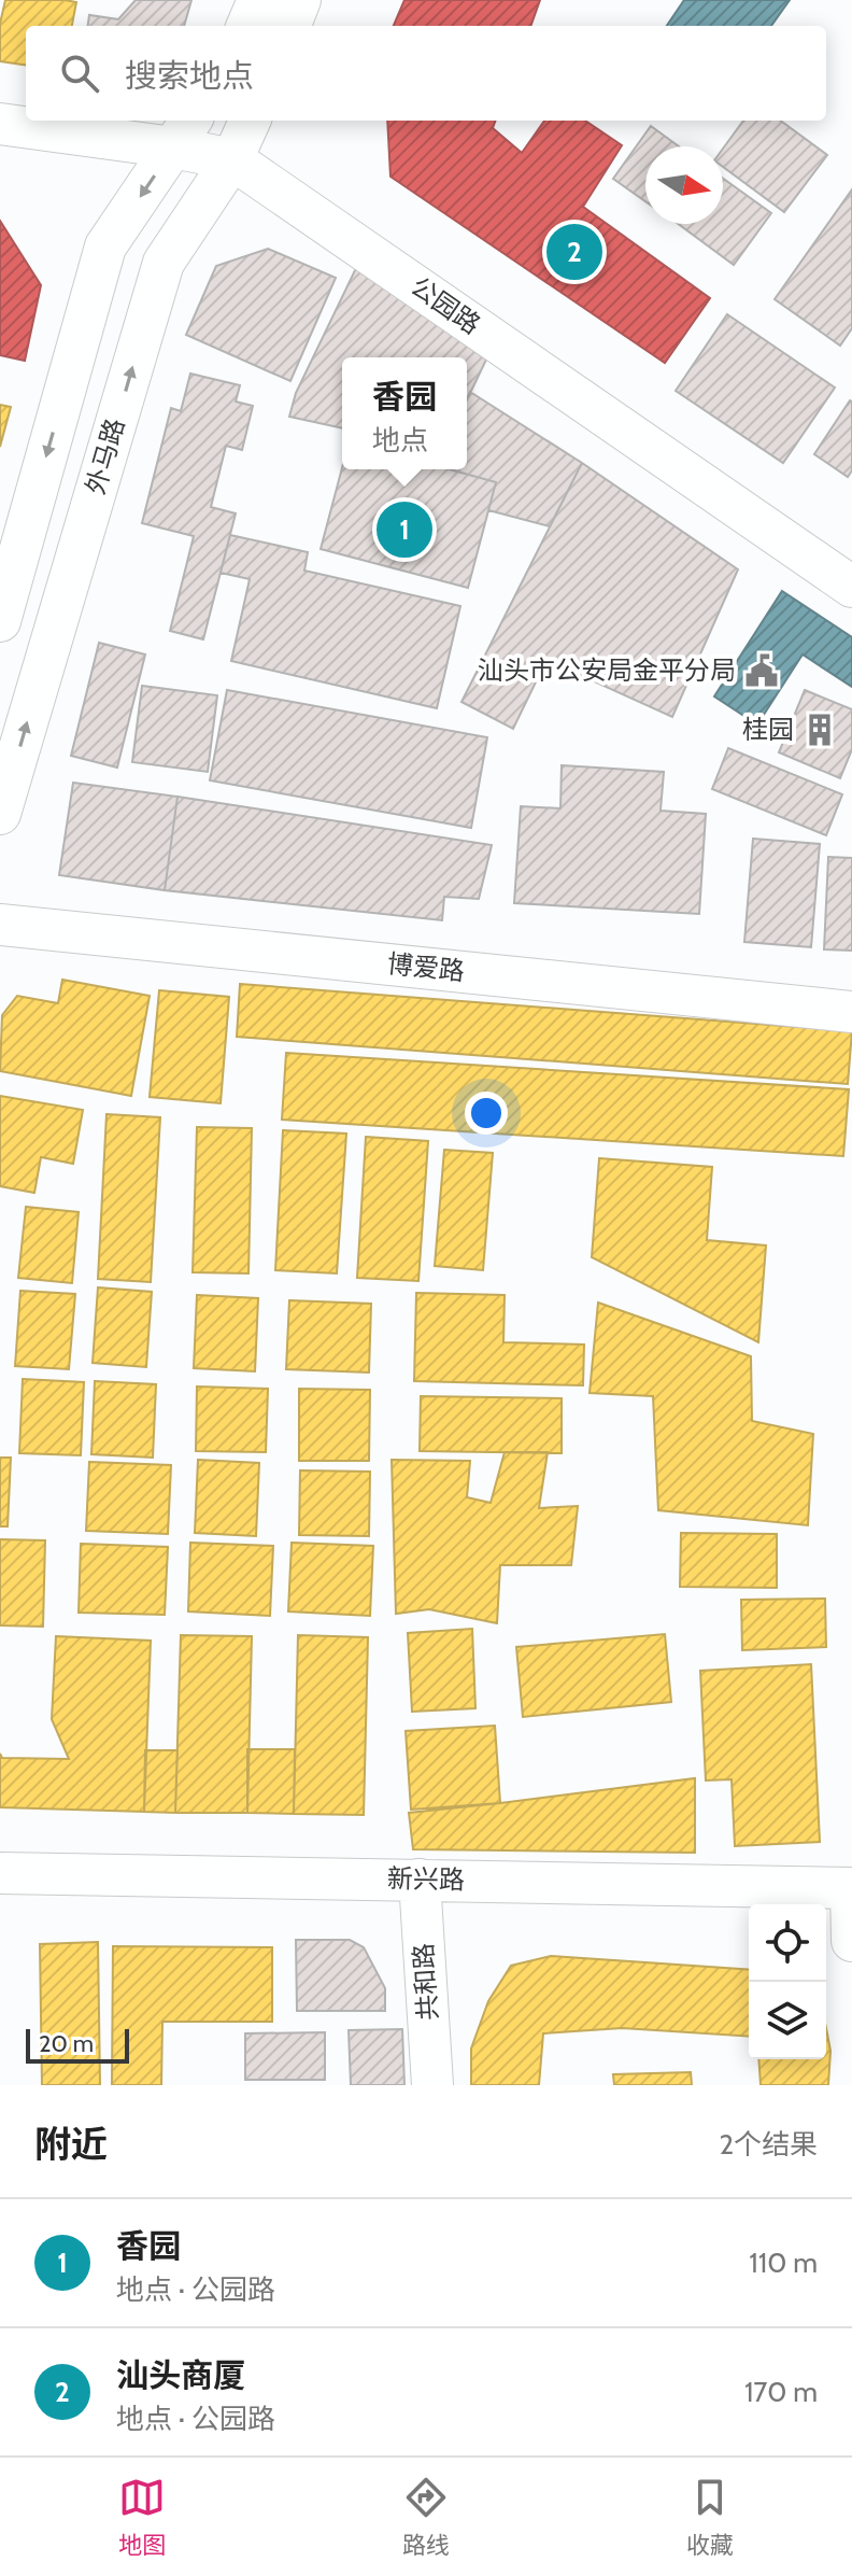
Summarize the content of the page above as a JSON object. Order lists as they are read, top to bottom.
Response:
{
  "streets": {
    "street": [
      "公园路",
      "外马路",
      "博爱路",
      "新兴路",
      "共和路"
    ]
  },
  "crossings": [
    ["公园路", "外马路"],
    ["新兴路", "共和路"]
  ],
  "places": {
    "public building": ["汕头市公安局金平分局"],
    "building": ["桂园"]
  },
  "scale_bar": "20 m",
  "north": "right",
  "page": {
    "search": "搜索地点",
    "pins": ["2", "1"],
    "popup": ["香园", "地点"],
    "scale": "20 m",
    "heading": ["附近", "2个结果"],
    "list": [
      {
        "mark": "1",
        "name": "香园",
        "note": "地点 · 公园路",
        "value": "110 m"
      },
      {
        "mark": "2",
        "name": "汕头商厦",
        "note": "地点 · 公园路",
        "value": "170 m"
      }
    ],
    "nav": ["地图", "路线", "收藏"]
  }
}
